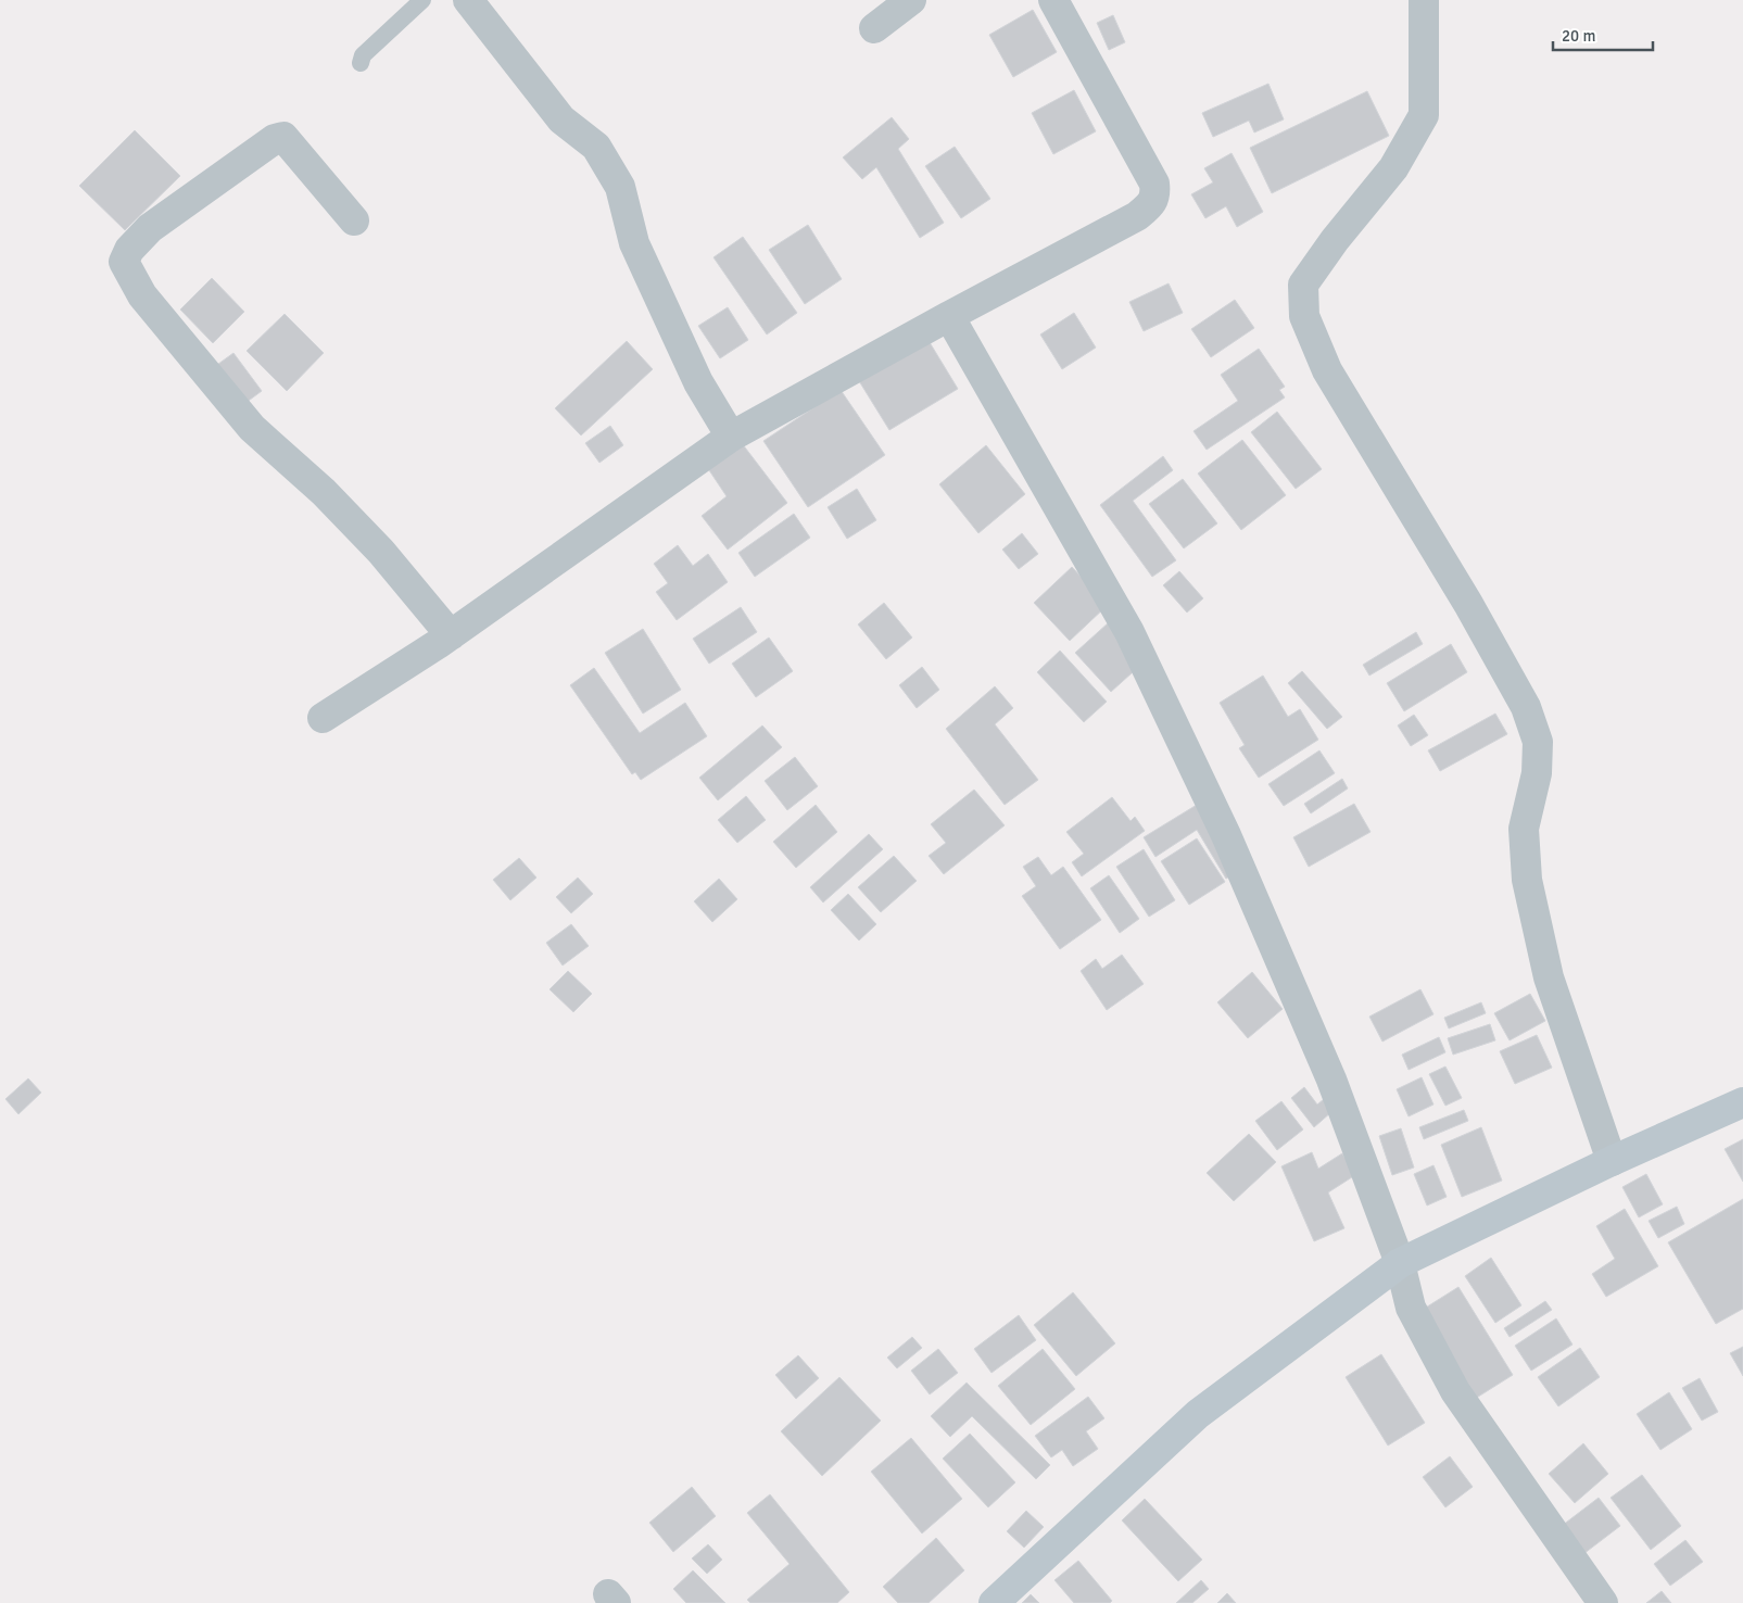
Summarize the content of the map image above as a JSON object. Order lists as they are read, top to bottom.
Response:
{
  "scale_bar": "20 m"
}
